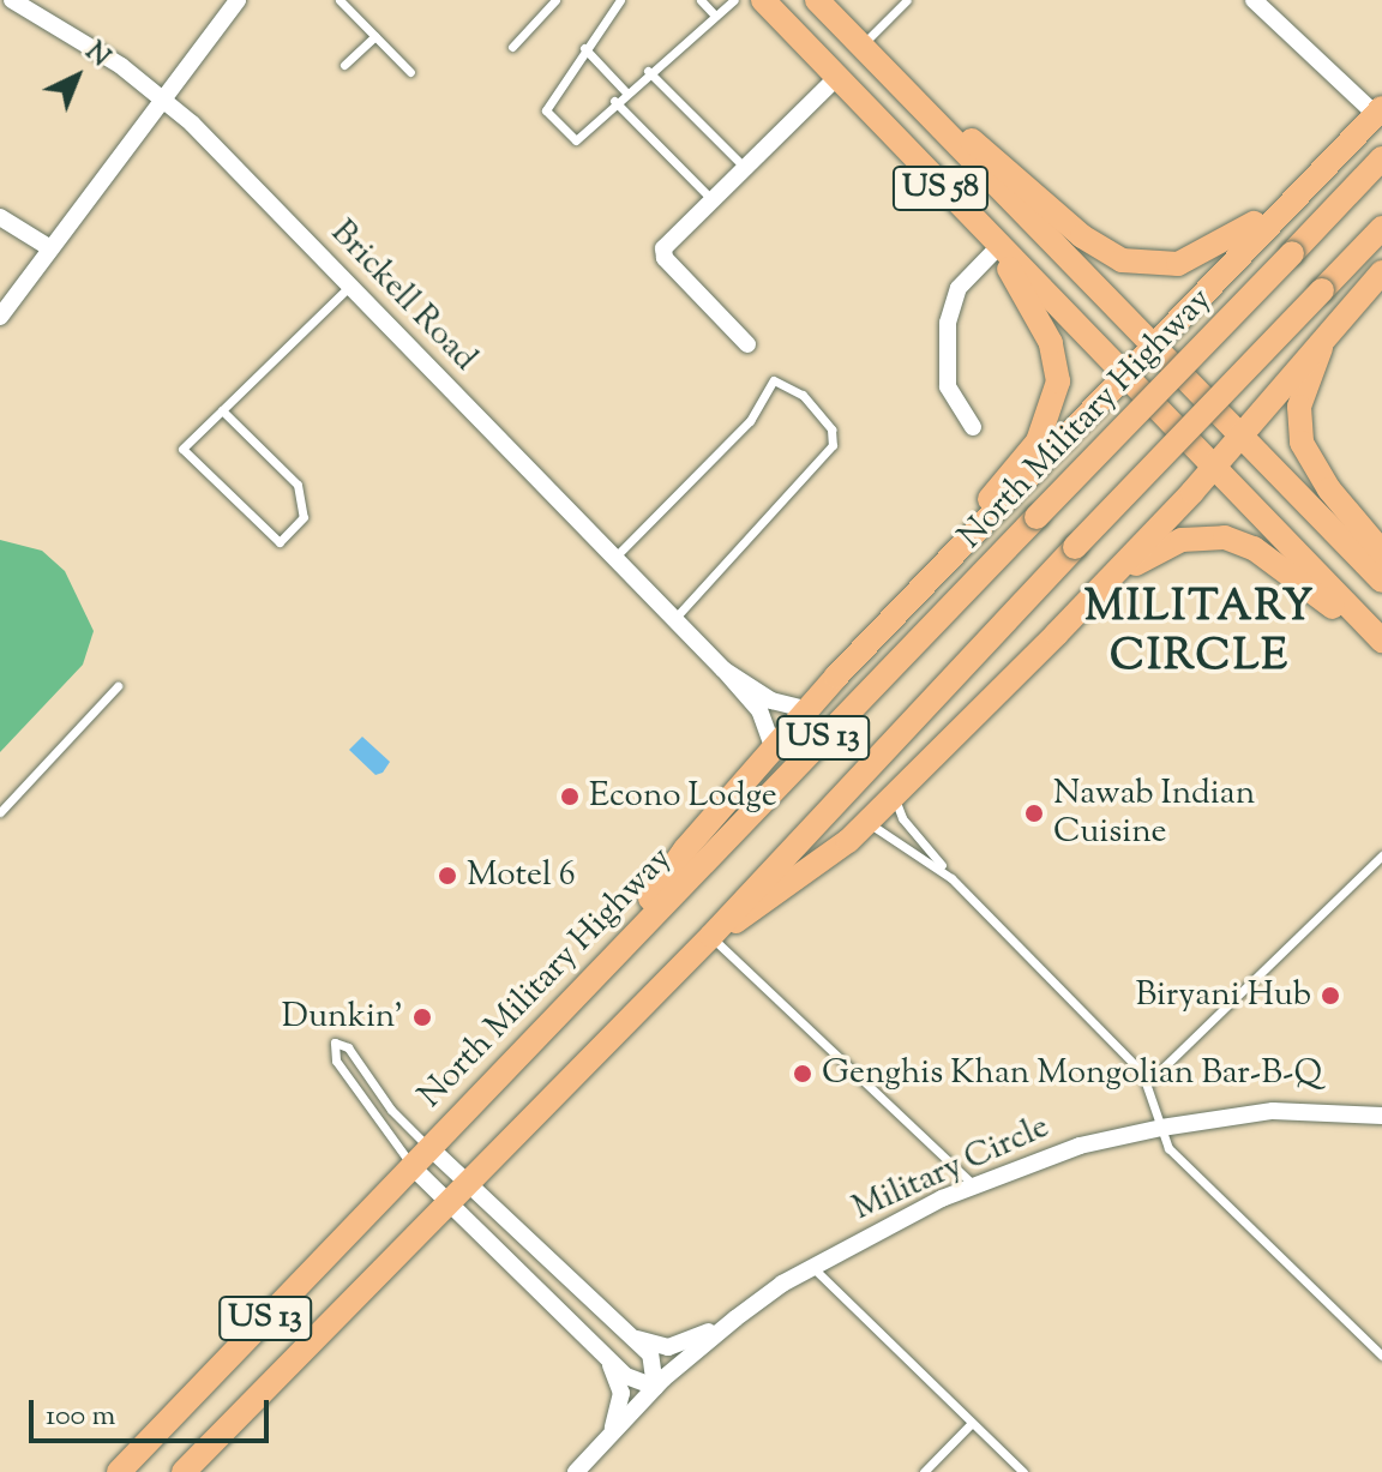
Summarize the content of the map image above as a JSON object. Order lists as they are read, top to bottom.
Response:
{
  "streets": {
    "main road": ["US 58", "North Military Highway", "US 13"],
    "street": ["Brickell Road", "Military Circle"]
  },
  "crossings": [
    ["North Military Highway", "Military Circle"],
    ["US 13", "Military Circle"]
  ],
  "districts": ["MILITARY CIRCLE"],
  "places": [
    "Econo Lodge",
    "Nawab Indian Cuisine",
    "Motel 6",
    "Biryani Hub",
    "Dunkin'",
    "Genghis Khan Mongolian Bar-B-Q"
  ],
  "scale_bar": "100 m",
  "north": "top right"
}
